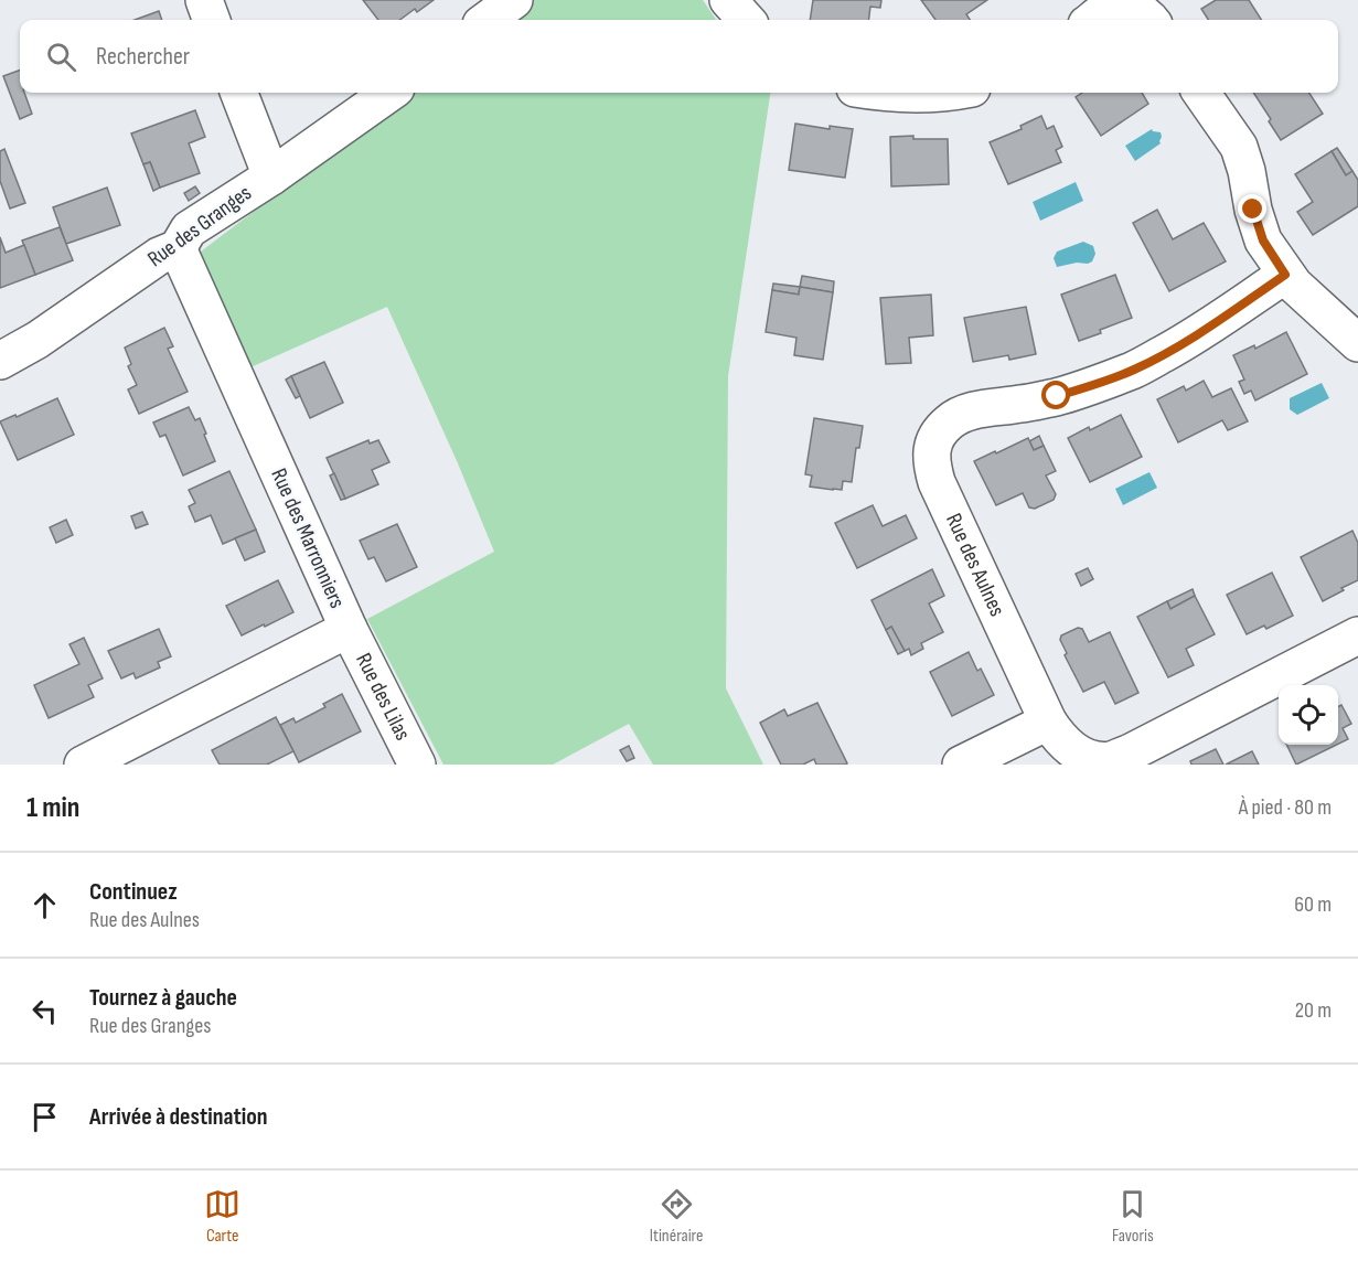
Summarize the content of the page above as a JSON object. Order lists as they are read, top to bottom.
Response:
{
  "streets": {
    "street": [
      "Rue des Granges",
      "Rue des Marronniers",
      "Rue des Aulnes",
      "Rue des Lilas"
    ]
  },
  "crossings": [
    ["Rue des Granges", "Rue des Marronniers"],
    ["Rue des Marronniers", "Rue des Lilas"]
  ],
  "page": {
    "search": "Rechercher",
    "heading": ["1 min", "À pied · 80 m"],
    "list": [
      ["Continuez", "Rue des Aulnes", "60 m"],
      ["Tournez à gauche", "Rue des Granges", "20 m"],
      "Arrivée à destination"
    ],
    "nav": ["Carte", "Itinéraire", "Favoris"]
  }
}
